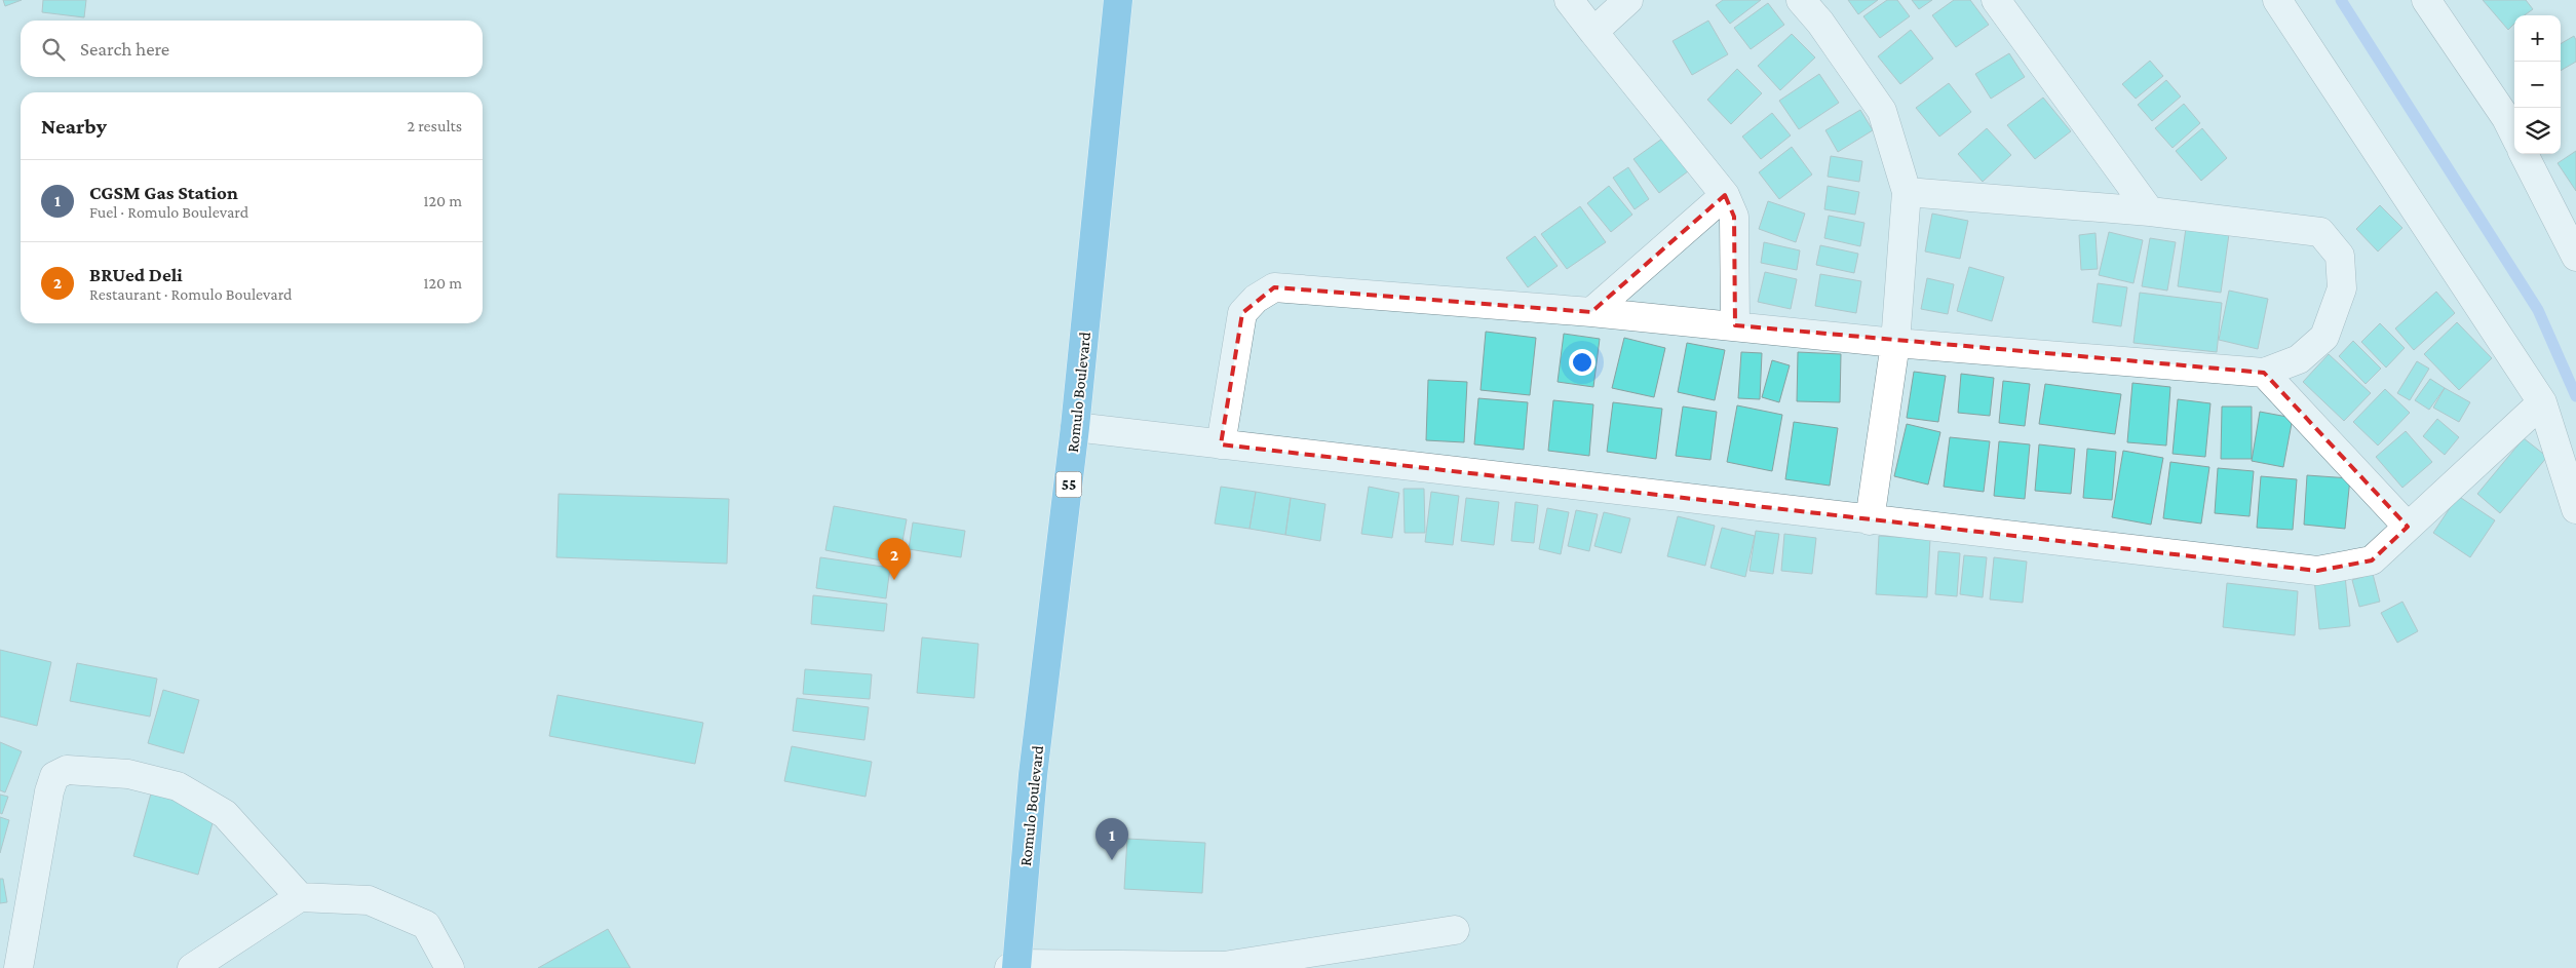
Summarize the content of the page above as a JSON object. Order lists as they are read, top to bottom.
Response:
{
  "streets": {
    "highway": ["Romulo Boulevard", "55"]
  },
  "page": {
    "map_buttons": ["+", "−"],
    "search": "Search here",
    "heading": ["Nearby", "2 results"],
    "list": [
      {
        "mark": "1",
        "name": "CGSM Gas Station",
        "note": "Fuel · Romulo Boulevard",
        "value": "120 m"
      },
      {
        "mark": "2",
        "name": "BRUed Deli",
        "note": "Restaurant · Romulo Boulevard",
        "value": "120 m"
      }
    ],
    "pins": ["2", "1"]
  }
}
